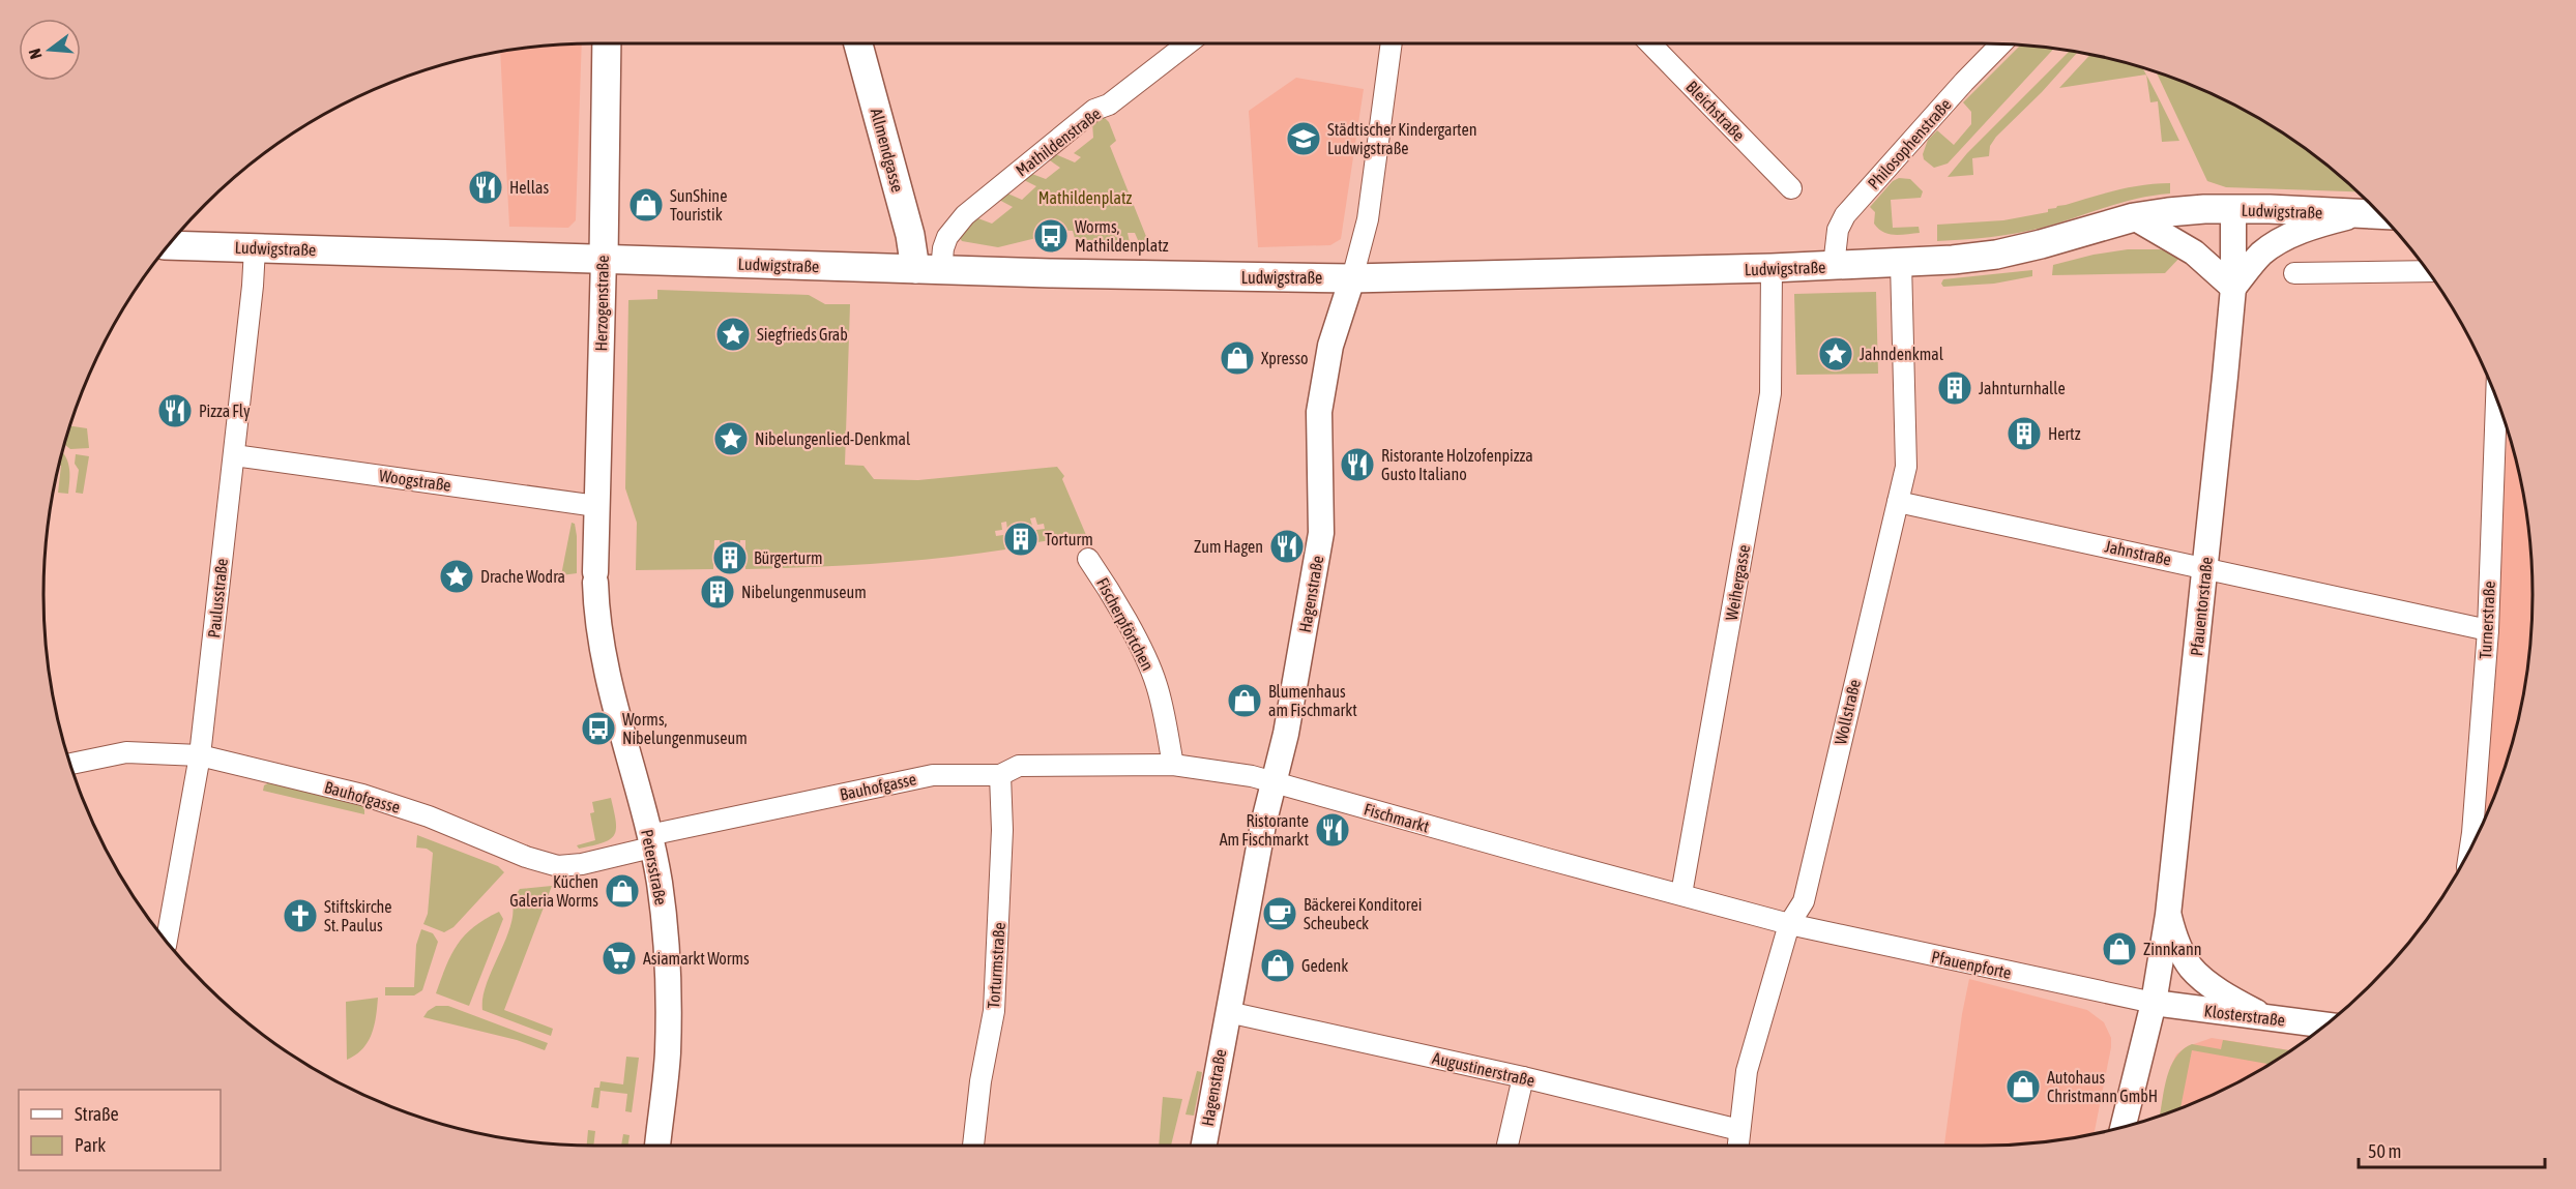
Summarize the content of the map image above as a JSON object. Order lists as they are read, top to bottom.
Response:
{
  "streets": {
    "main road": ["Allmendgasse", "Ludwigstraße", "Herzogenstraße"],
    "street": [
      "Bleichstraße",
      "Mathildenstraße",
      "Philosophenstraße",
      "Woogstraße",
      "Jahnstraße",
      "Weihergasse",
      "Hagenstraße",
      "Paulusstraße",
      "Pfauentorstraße",
      "Turnerstraße",
      "Fischerpförtchen",
      "Wollstraße",
      "Bauhofgasse",
      "Fischmarkt",
      "Petersstraße",
      "Pfauenpforte",
      "Torturmstraße",
      "Klosterstraße",
      "Augustinerstraße"
    ]
  },
  "crossings": [
    ["Mathildenstraße", "Allmendgasse"],
    ["Mathildenstraße", "Ludwigstraße"],
    ["Philosophenstraße", "Ludwigstraße"],
    ["Allmendgasse", "Ludwigstraße"],
    ["Ludwigstraße", "Herzogenstraße"],
    ["Ludwigstraße", "Weihergasse"],
    ["Ludwigstraße", "Hagenstraße"],
    ["Ludwigstraße", "Paulusstraße"],
    ["Ludwigstraße", "Pfauentorstraße"],
    ["Ludwigstraße", "Wollstraße"],
    ["Herzogenstraße", "Woogstraße"],
    ["Herzogenstraße", "Petersstraße"],
    ["Woogstraße", "Paulusstraße"],
    ["Jahnstraße", "Pfauentorstraße"],
    ["Jahnstraße", "Turnerstraße"],
    ["Jahnstraße", "Wollstraße"],
    ["Weihergasse", "Fischmarkt"],
    ["Hagenstraße", "Fischmarkt"],
    ["Hagenstraße", "Augustinerstraße"],
    ["Paulusstraße", "Bauhofgasse"],
    ["Pfauentorstraße", "Pfauenpforte"],
    ["Pfauentorstraße", "Klosterstraße"],
    ["Fischerpförtchen", "Fischmarkt"],
    ["Wollstraße", "Fischmarkt"],
    ["Wollstraße", "Pfauenpforte"],
    ["Wollstraße", "Augustinerstraße"],
    ["Bauhofgasse", "Fischmarkt"],
    ["Bauhofgasse", "Petersstraße"],
    ["Bauhofgasse", "Torturmstraße"],
    ["Fischmarkt", "Pfauenpforte"],
    ["Fischmarkt", "Torturmstraße"],
    ["Pfauenpforte", "Klosterstraße"]
  ],
  "parks": ["Mathildenplatz"],
  "places": {
    "school or university": ["Städtischer Kindergarten Ludwigstraße"],
    "restaurant": [
      "Hellas",
      "Pizza Fly",
      "Ristorante Holzofenpizza Gusto Italiano",
      "Zum Hagen",
      "Ristorante Am Fischmarkt"
    ],
    "shop": [
      "SunShine Touristik",
      "Xpresso",
      "Blumenhaus am Fischmarkt",
      "Küchen Galeria Worms",
      "Zinnkann",
      "Gedenk",
      "Autohaus Christmann GmbH"
    ],
    "bus stop": ["Worms, Mathildenplatz", "Worms, Nibelungenmuseum"],
    "place": [
      "Siegfrieds Grab",
      "Jahndenkmal",
      "Nibelungenlied-Denkmal",
      "Drache Wodra"
    ],
    "building": [
      "Jahnturnhalle",
      "Hertz",
      "Torturm",
      "Bürgerturm",
      "Nibelungenmuseum"
    ],
    "cafe": ["Bäckerei Konditorei Scheubeck"],
    "church": ["Stiftskirche St. Paulus"],
    "supermarket": ["Asiamarkt Worms"]
  },
  "legend": ["Straße", "Park"],
  "scale_bar": "50 m",
  "north": "left"
}
